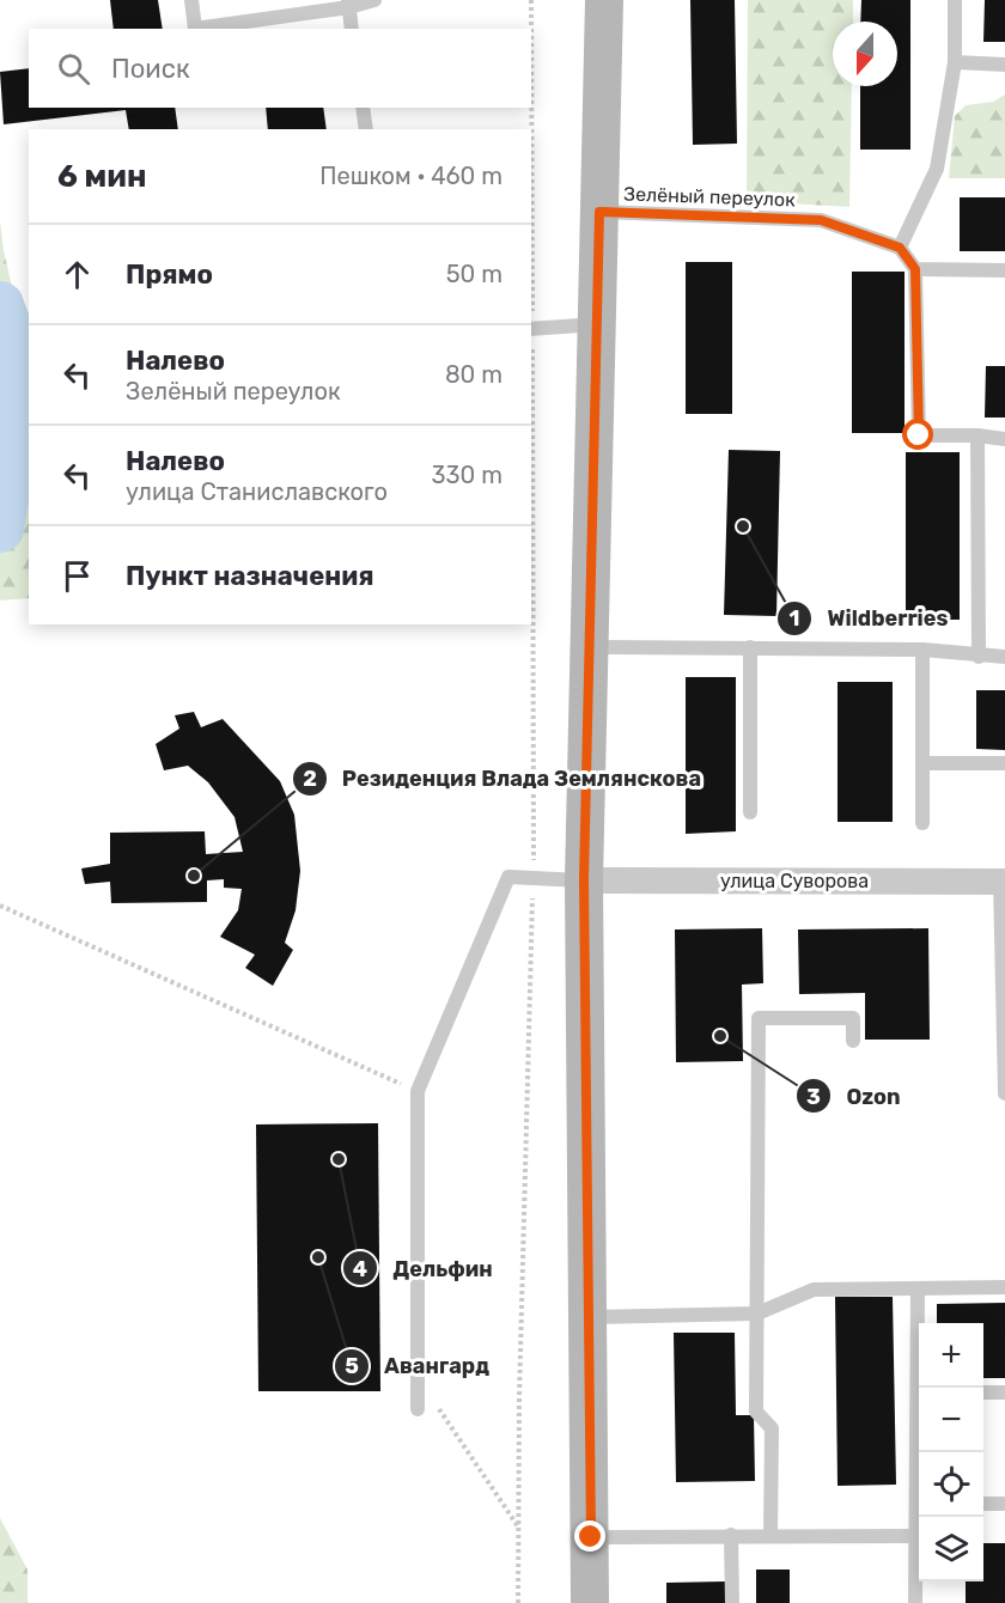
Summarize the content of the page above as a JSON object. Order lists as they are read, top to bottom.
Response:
{
  "streets": {
    "street": ["улица Суворова"],
    "lane": ["Зелёный переулок"]
  },
  "places": [
    "Wildberries",
    "Резиденция Влада Землянскова",
    "Ozon",
    "Дельфин",
    "Авангард"
  ],
  "north": "bottom",
  "page": {
    "search": "Поиск",
    "heading": ["6 мин", "Пешком · 460 m"],
    "list": [
      ["Прямо", "50 m"],
      ["Налево", "Зелёный переулок", "80 m"],
      ["Налево", "улица Станиславского", "330 m"],
      "Пункт назначения"
    ],
    "map_buttons": ["+", "−"]
  }
}
